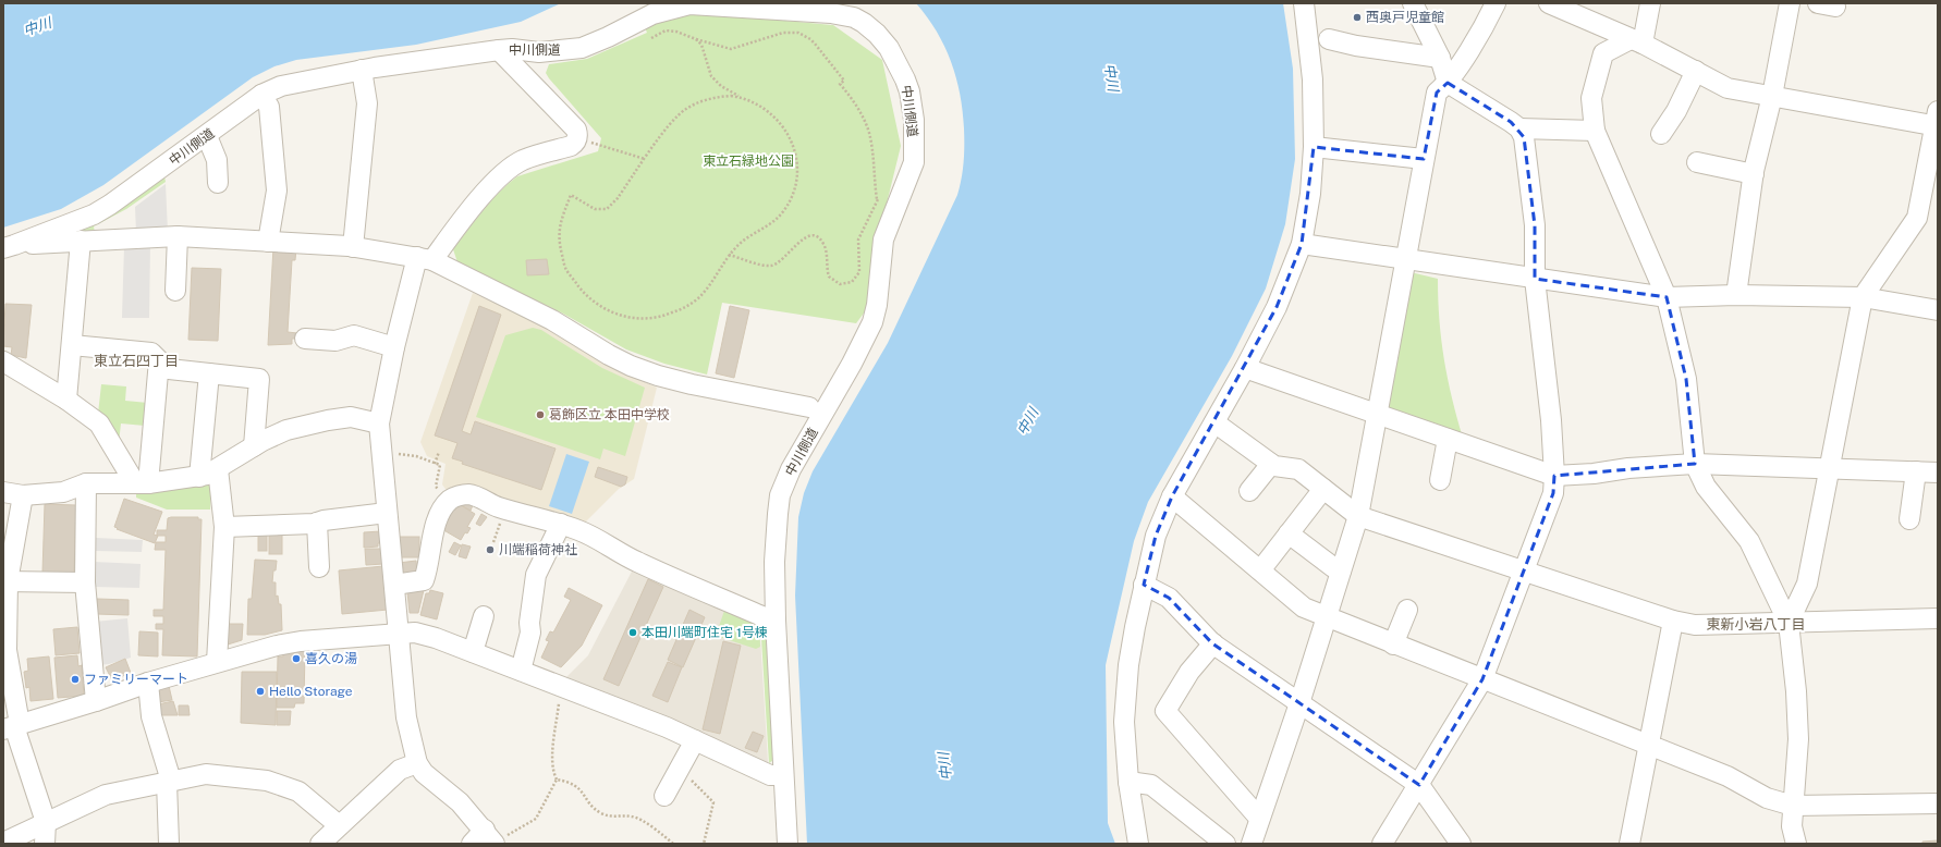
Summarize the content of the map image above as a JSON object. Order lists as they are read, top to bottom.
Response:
{
  "streets": {
    "street": ["中川側道"]
  },
  "districts": ["東立石四丁目", "東新小岩八丁目"],
  "water": ["中川"],
  "parks": ["東立石緑地公園"],
  "places": [
    "西奥戸児童館",
    "葛飾区立 本田中学校",
    "川端稲荷神社",
    "本田川端町住宅 1号棟",
    "喜久の湯",
    "ファミリーマート",
    "Hello Storage"
  ]
}
